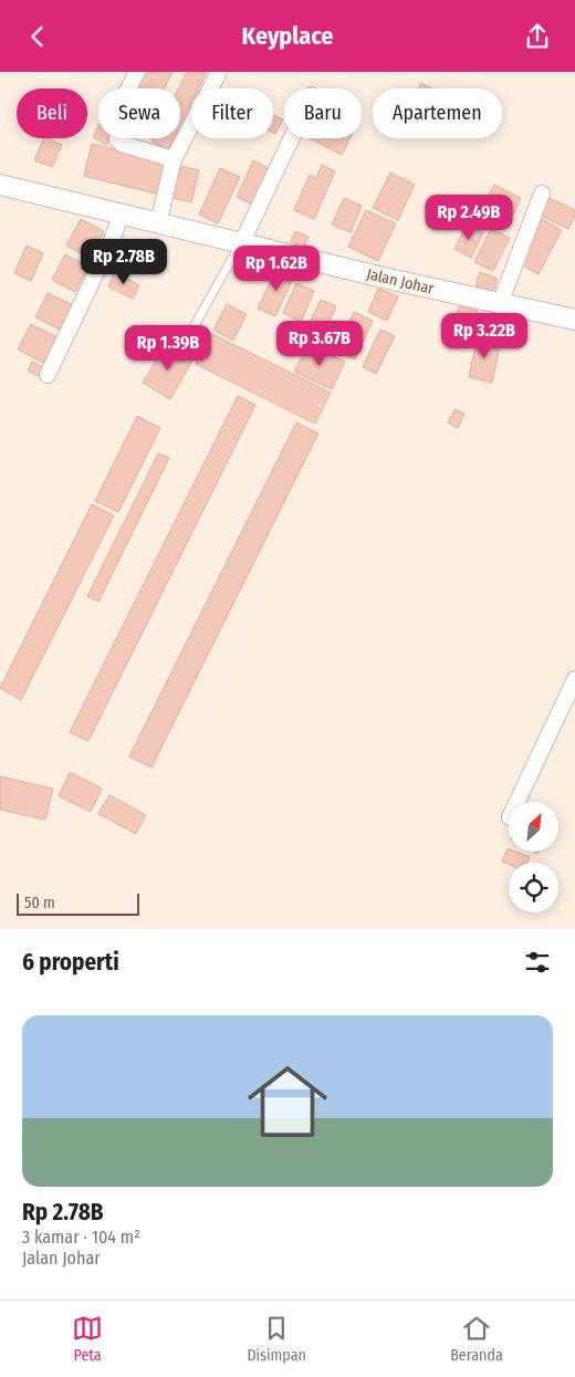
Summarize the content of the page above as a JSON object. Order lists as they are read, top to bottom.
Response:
{
  "streets": {
    "street": ["Jalan Johar"]
  },
  "scale_bar": "50 m",
  "north": "top right",
  "page": {
    "header": "Keyplace",
    "chip": [
      "Beli",
      "Sewa",
      "Filter",
      "Baru",
      "Apartemen"
    ],
    "price": [
      "Rp 2.49B",
      "Rp 2.78B",
      "Rp 1.62B",
      "Rp 3.22B",
      "Rp 3.67B",
      "Rp 1.39B"
    ],
    "scale": "50 m",
    "heading": "6 properti",
    "list": [
      {
        "name": "Rp 2.78B",
        "note": "3 kamar · 104 m² · Jalan Johar"
      }
    ],
    "tabs": ["Peta", "Disimpan", "Beranda"]
  }
}
